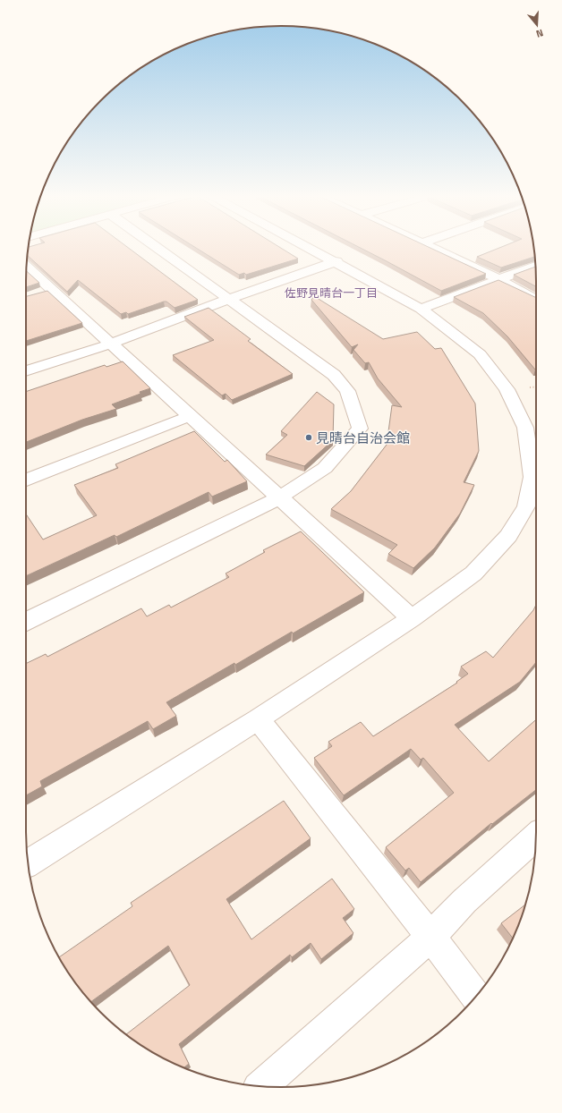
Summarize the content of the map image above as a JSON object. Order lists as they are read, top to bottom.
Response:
{
  "districts": ["佐野見晴台一丁目"],
  "places": ["見晴台自治会館"],
  "north": "bottom"
}
